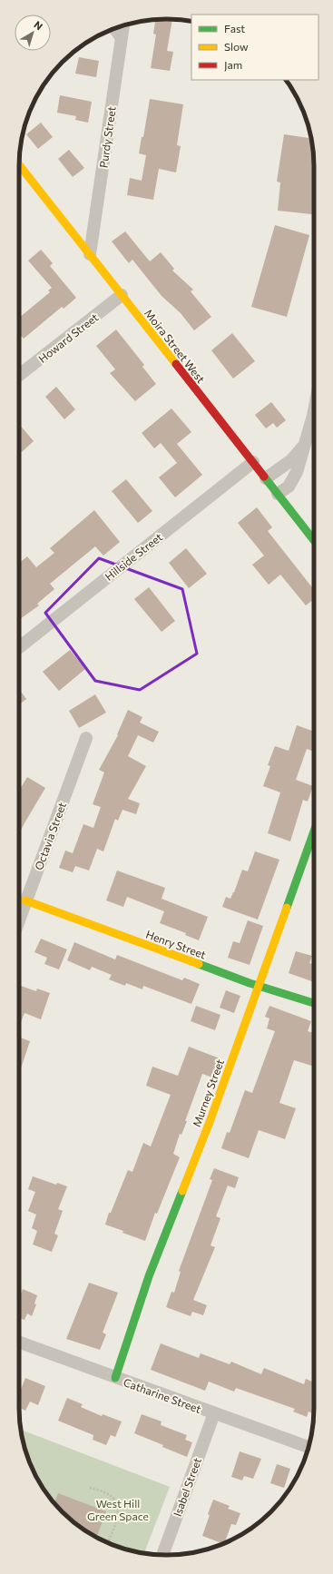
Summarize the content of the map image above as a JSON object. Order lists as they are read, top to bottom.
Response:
{
  "streets": {
    "street": [
      "Purdy Street",
      "Howard Street",
      "Moira Street West",
      "Hillside Street",
      "Octavia Street",
      "Henry Street",
      "Murney Street",
      "Catharine Street",
      "Isabel Street"
    ]
  },
  "crossings": [
    ["Purdy Street", "Moira Street West"],
    ["Howard Street", "Moira Street West"],
    ["Moira Street West", "Hillside Street"],
    ["Octavia Street", "Henry Street"],
    ["Henry Street", "Murney Street"],
    ["Murney Street", "Catharine Street"],
    ["Catharine Street", "Isabel Street"]
  ],
  "parks": ["West Hill Green Space"],
  "legend": ["Fast", "Slow", "Jam"],
  "north": "top right"
}
